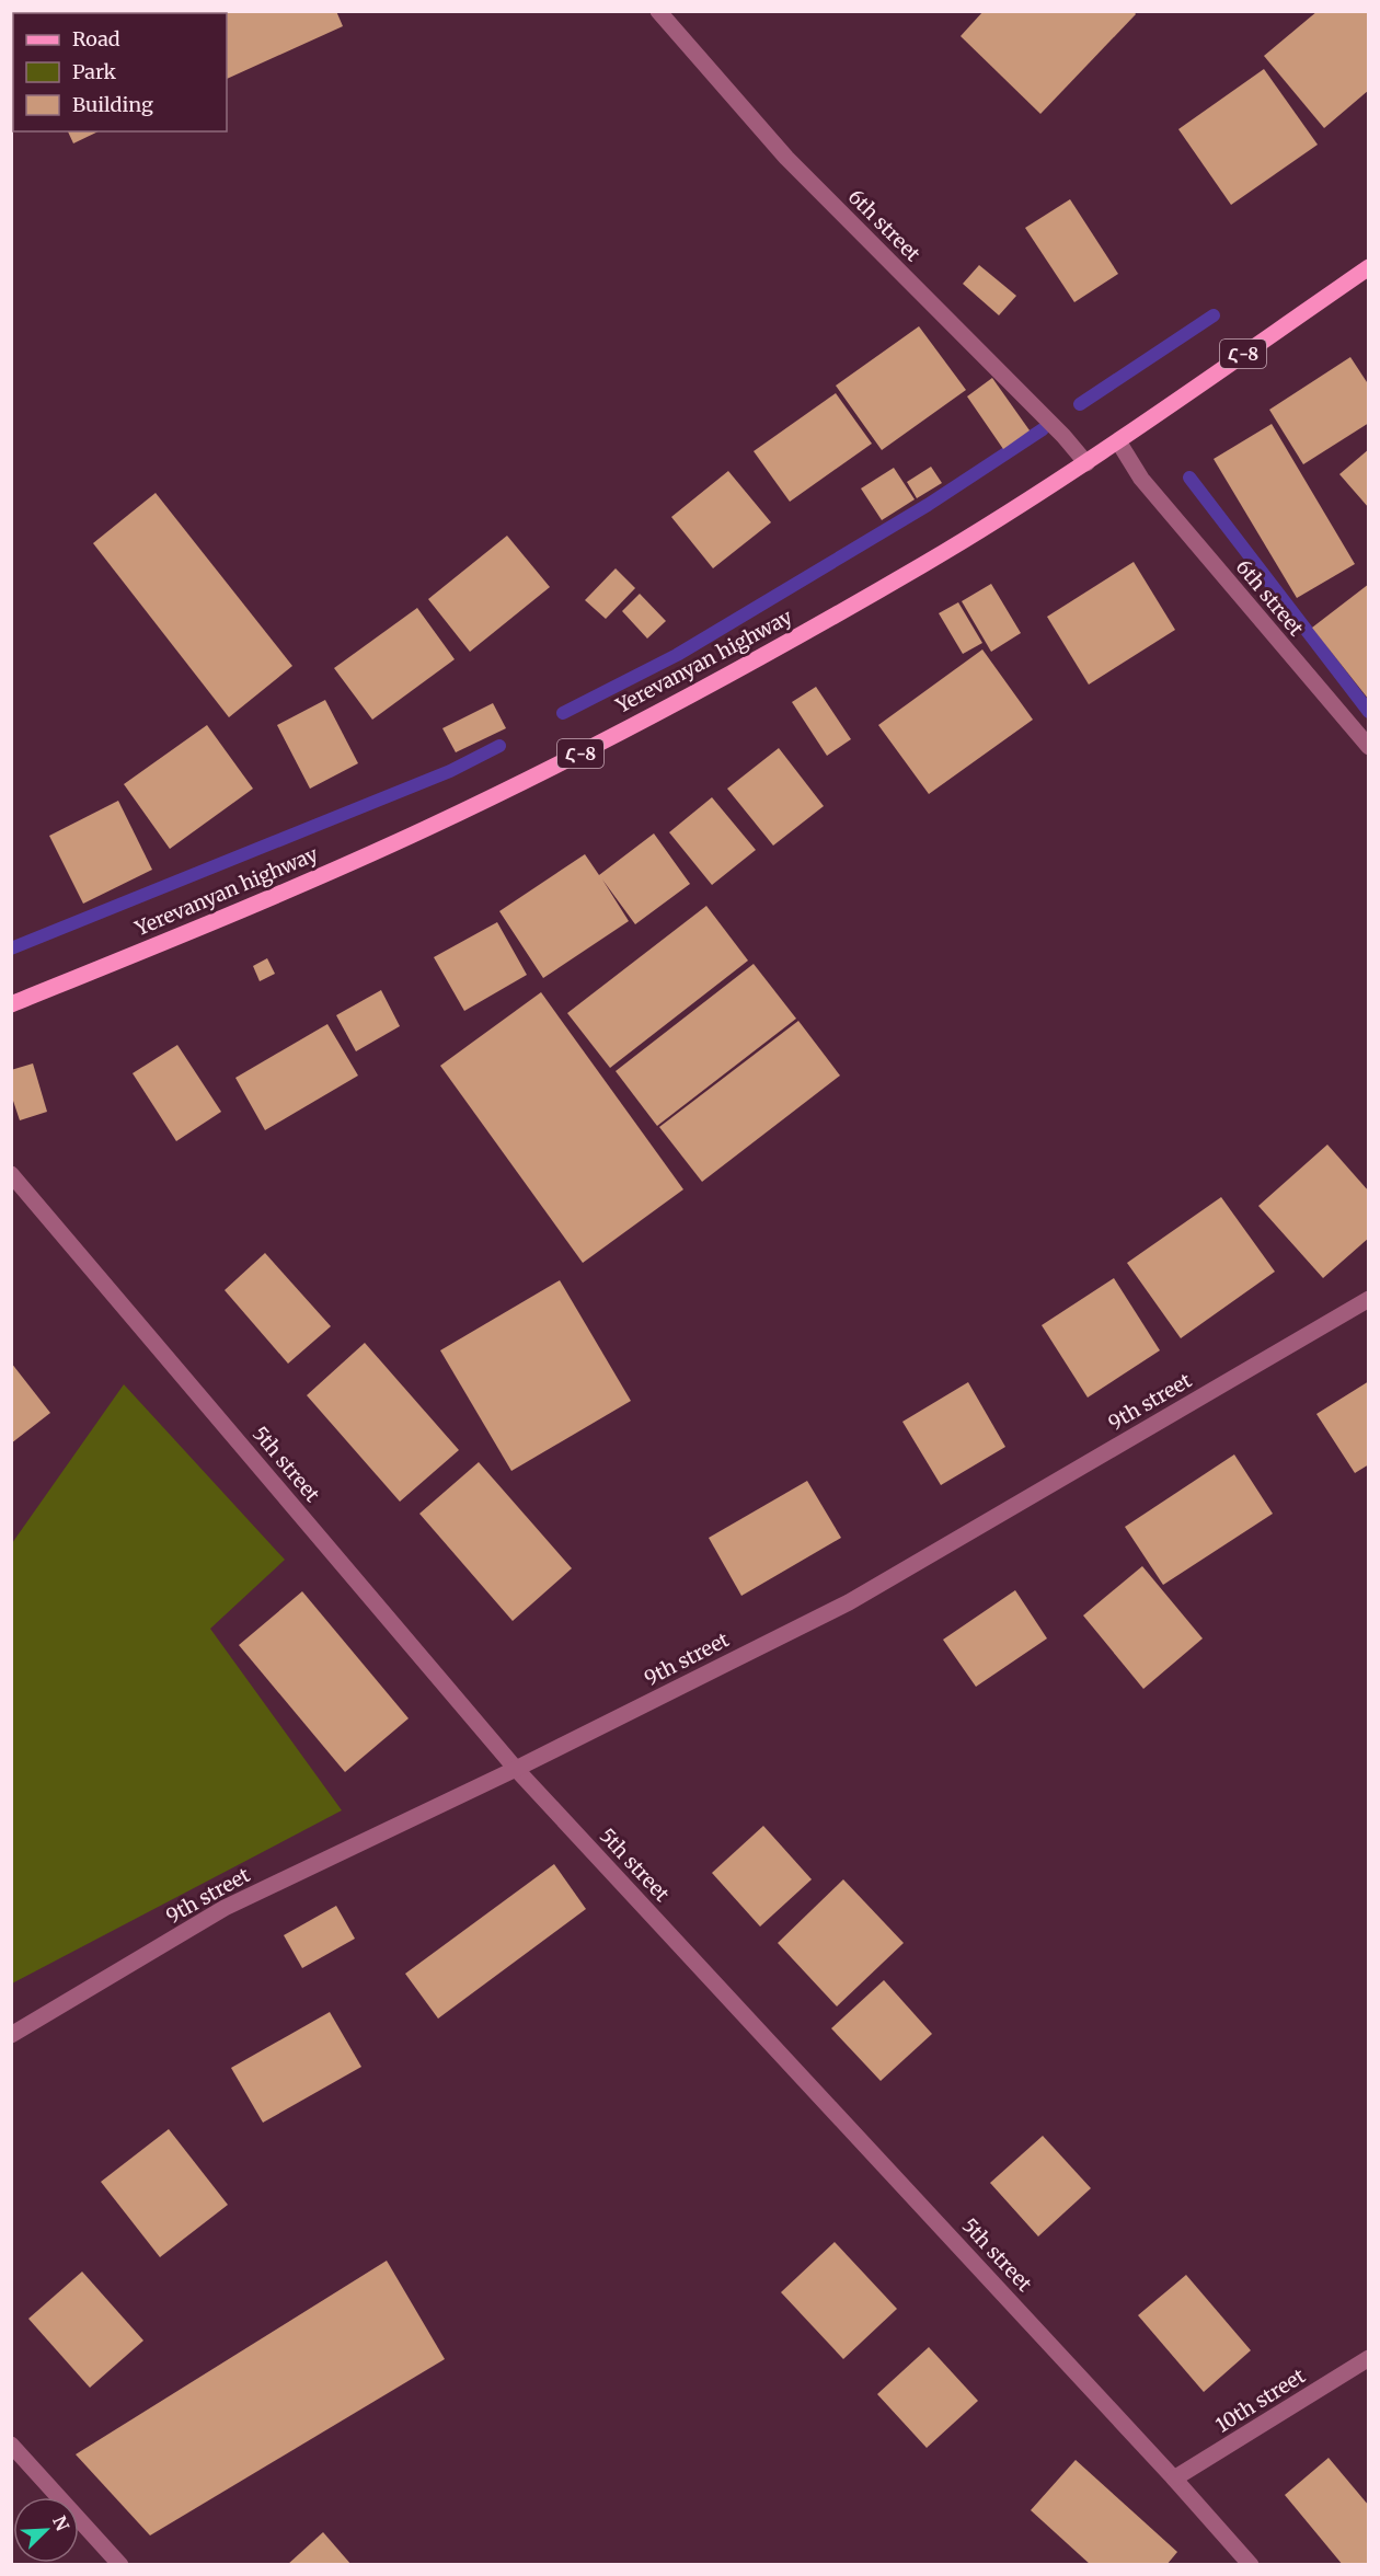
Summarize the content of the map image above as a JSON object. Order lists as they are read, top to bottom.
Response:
{
  "streets": {
    "main road": ["Հ-8", "Yerevanyan highway"],
    "street": [
      "6th street",
      "9th street",
      "5th street",
      "10th street"
    ]
  },
  "crossings": [
    ["6th street", "Yerevanyan highway"],
    ["9th street", "5th street"],
    ["5th street", "10th street"]
  ],
  "legend": ["Road", "Park", "Building"],
  "north": "top right"
}
